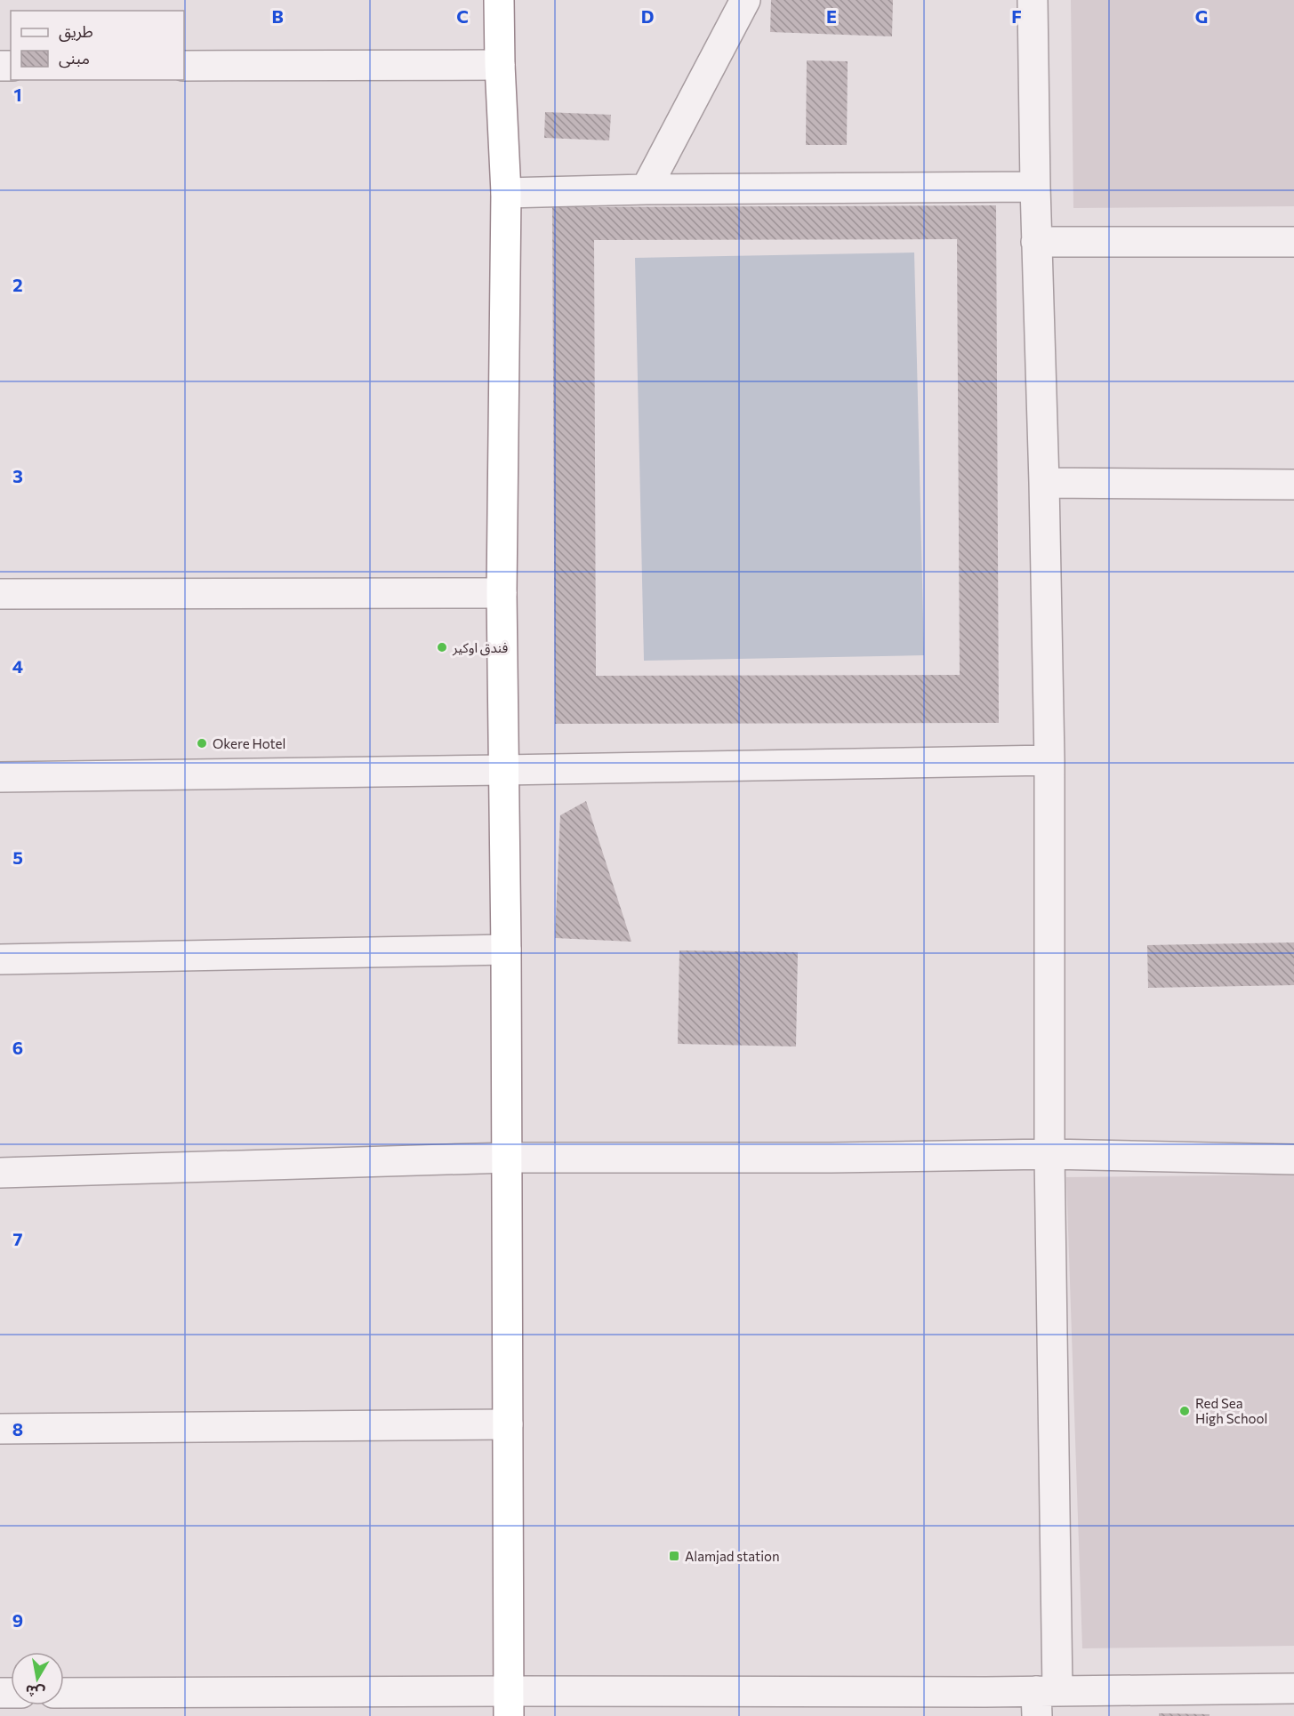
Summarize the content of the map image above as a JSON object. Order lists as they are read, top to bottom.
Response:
{
  "places": {
    "other": ["فندق اوكير", "Okere Hotel", "Red Sea High School"],
    "transit": ["Alamjad station"]
  },
  "legend": ["طريق", "مبنى"],
  "north": "bottom",
  "grid": {
    "columns": [
      "B",
      "C",
      "D",
      "E",
      "F",
      "G"
    ],
    "rows": [
      "1",
      "2",
      "3",
      "4",
      "5",
      "6",
      "7",
      "8",
      "9"
    ]
  }
}
